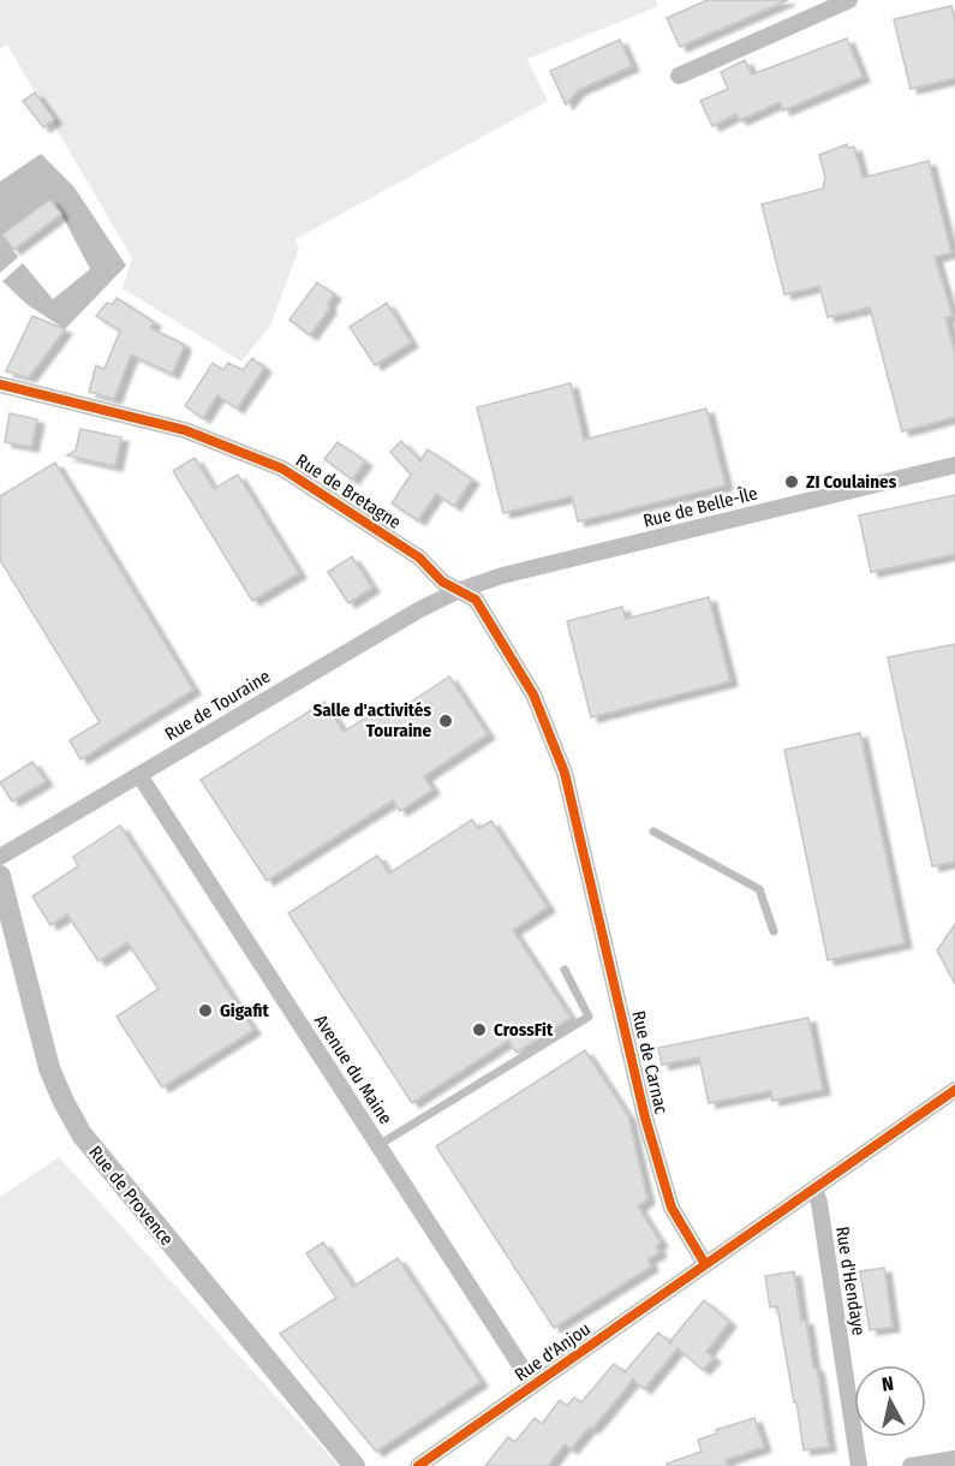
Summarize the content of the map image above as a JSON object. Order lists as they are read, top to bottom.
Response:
{
  "streets": {
    "street": [
      "Rue de Bretagne",
      "Rue de Belle-Île",
      "Rue de Touraine",
      "Rue de Carnac",
      "Avenue du Maine",
      "Rue de Provence",
      "Rue d'Hendaye",
      "Rue d'Anjou"
    ]
  },
  "crossings": [
    ["Rue de Bretagne", "Rue de Belle-Île"],
    ["Rue de Bretagne", "Rue de Touraine"],
    ["Rue de Bretagne", "Rue de Carnac"],
    ["Rue de Belle-Île", "Rue de Touraine"],
    ["Rue de Belle-Île", "Rue de Carnac"],
    ["Rue de Touraine", "Rue de Carnac"],
    ["Rue de Touraine", "Avenue du Maine"],
    ["Rue de Carnac", "Rue d'Anjou"],
    ["Avenue du Maine", "Rue d'Anjou"]
  ],
  "places": [
    "ZI Coulaines",
    "Salle d'activités Touraine",
    "Gigafit",
    "CrossFit"
  ],
  "north": "top"
}
